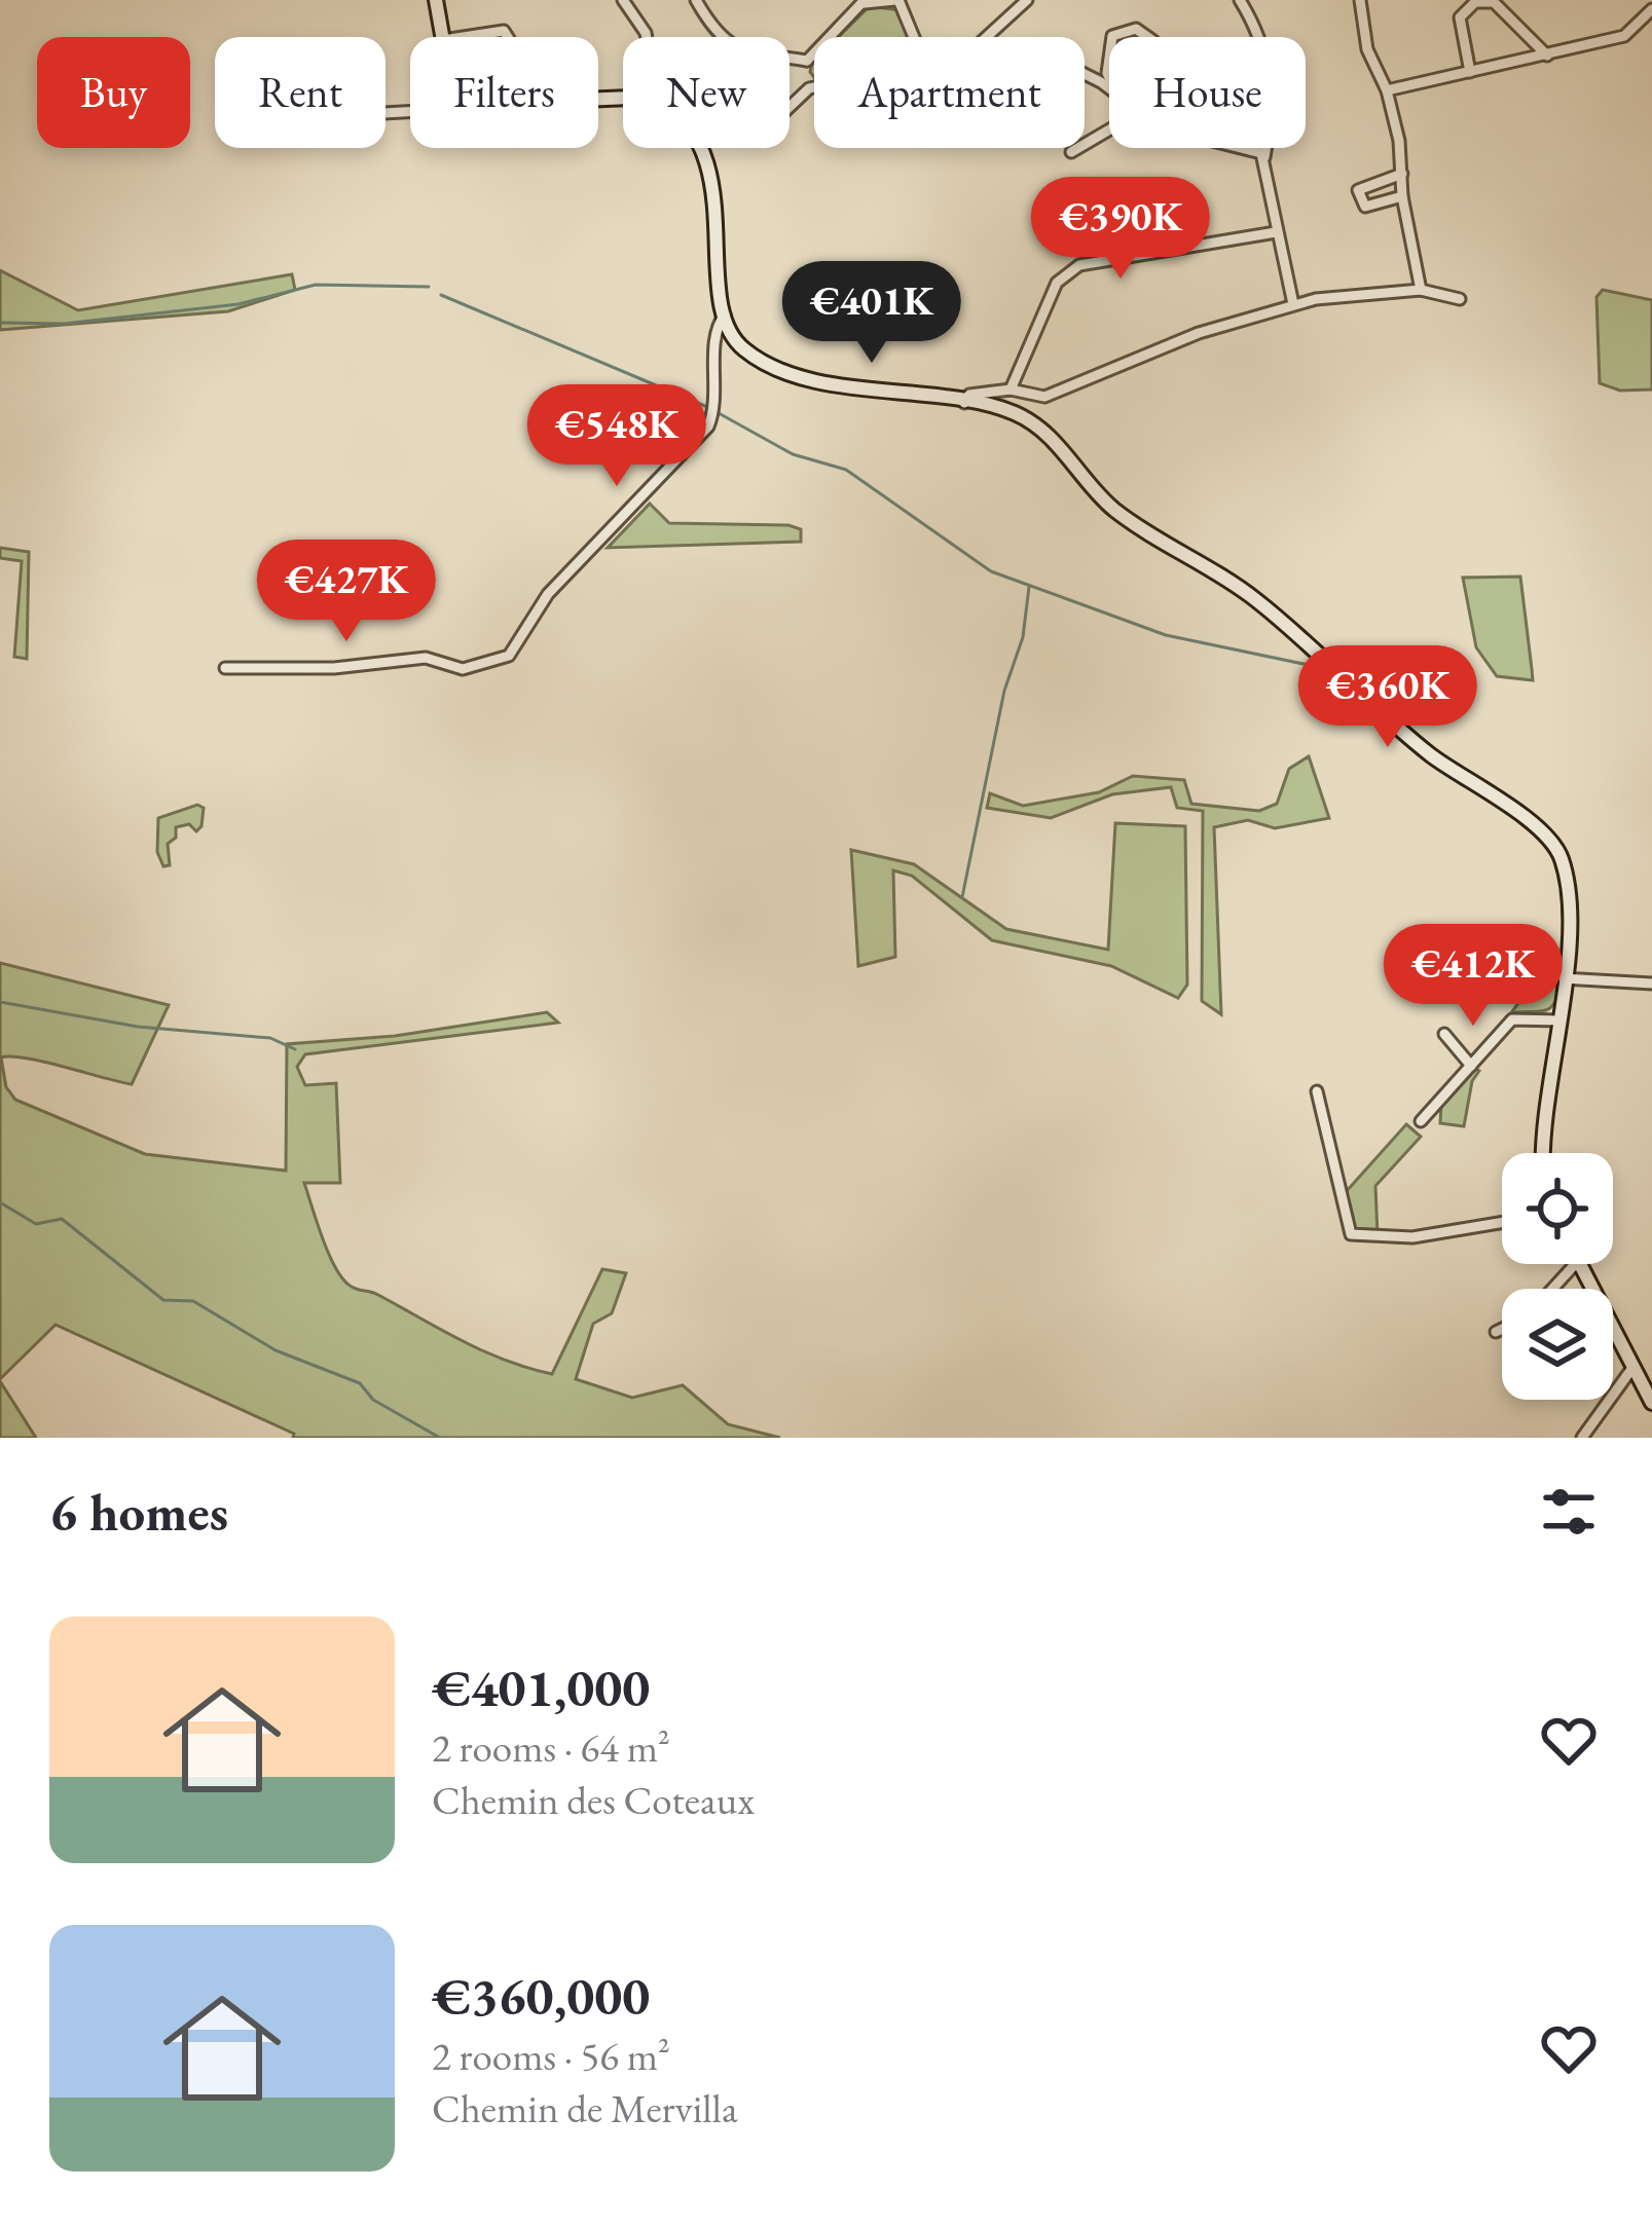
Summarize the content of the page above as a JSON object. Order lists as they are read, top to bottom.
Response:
{
  "page": {
    "chip": [
      "Buy",
      "Rent",
      "Filters",
      "New",
      "Apartment",
      "House"
    ],
    "price": [
      "€390K",
      "€401K",
      "€548K",
      "€427K",
      "€360K",
      "€412K"
    ],
    "heading": "6 homes",
    "list": [
      {
        "name": "€401,000",
        "note": "2 rooms · 64 m² · Chemin des Coteaux"
      },
      {
        "name": "€360,000",
        "note": "2 rooms · 56 m² · Chemin de Mervilla"
      }
    ]
  }
}
